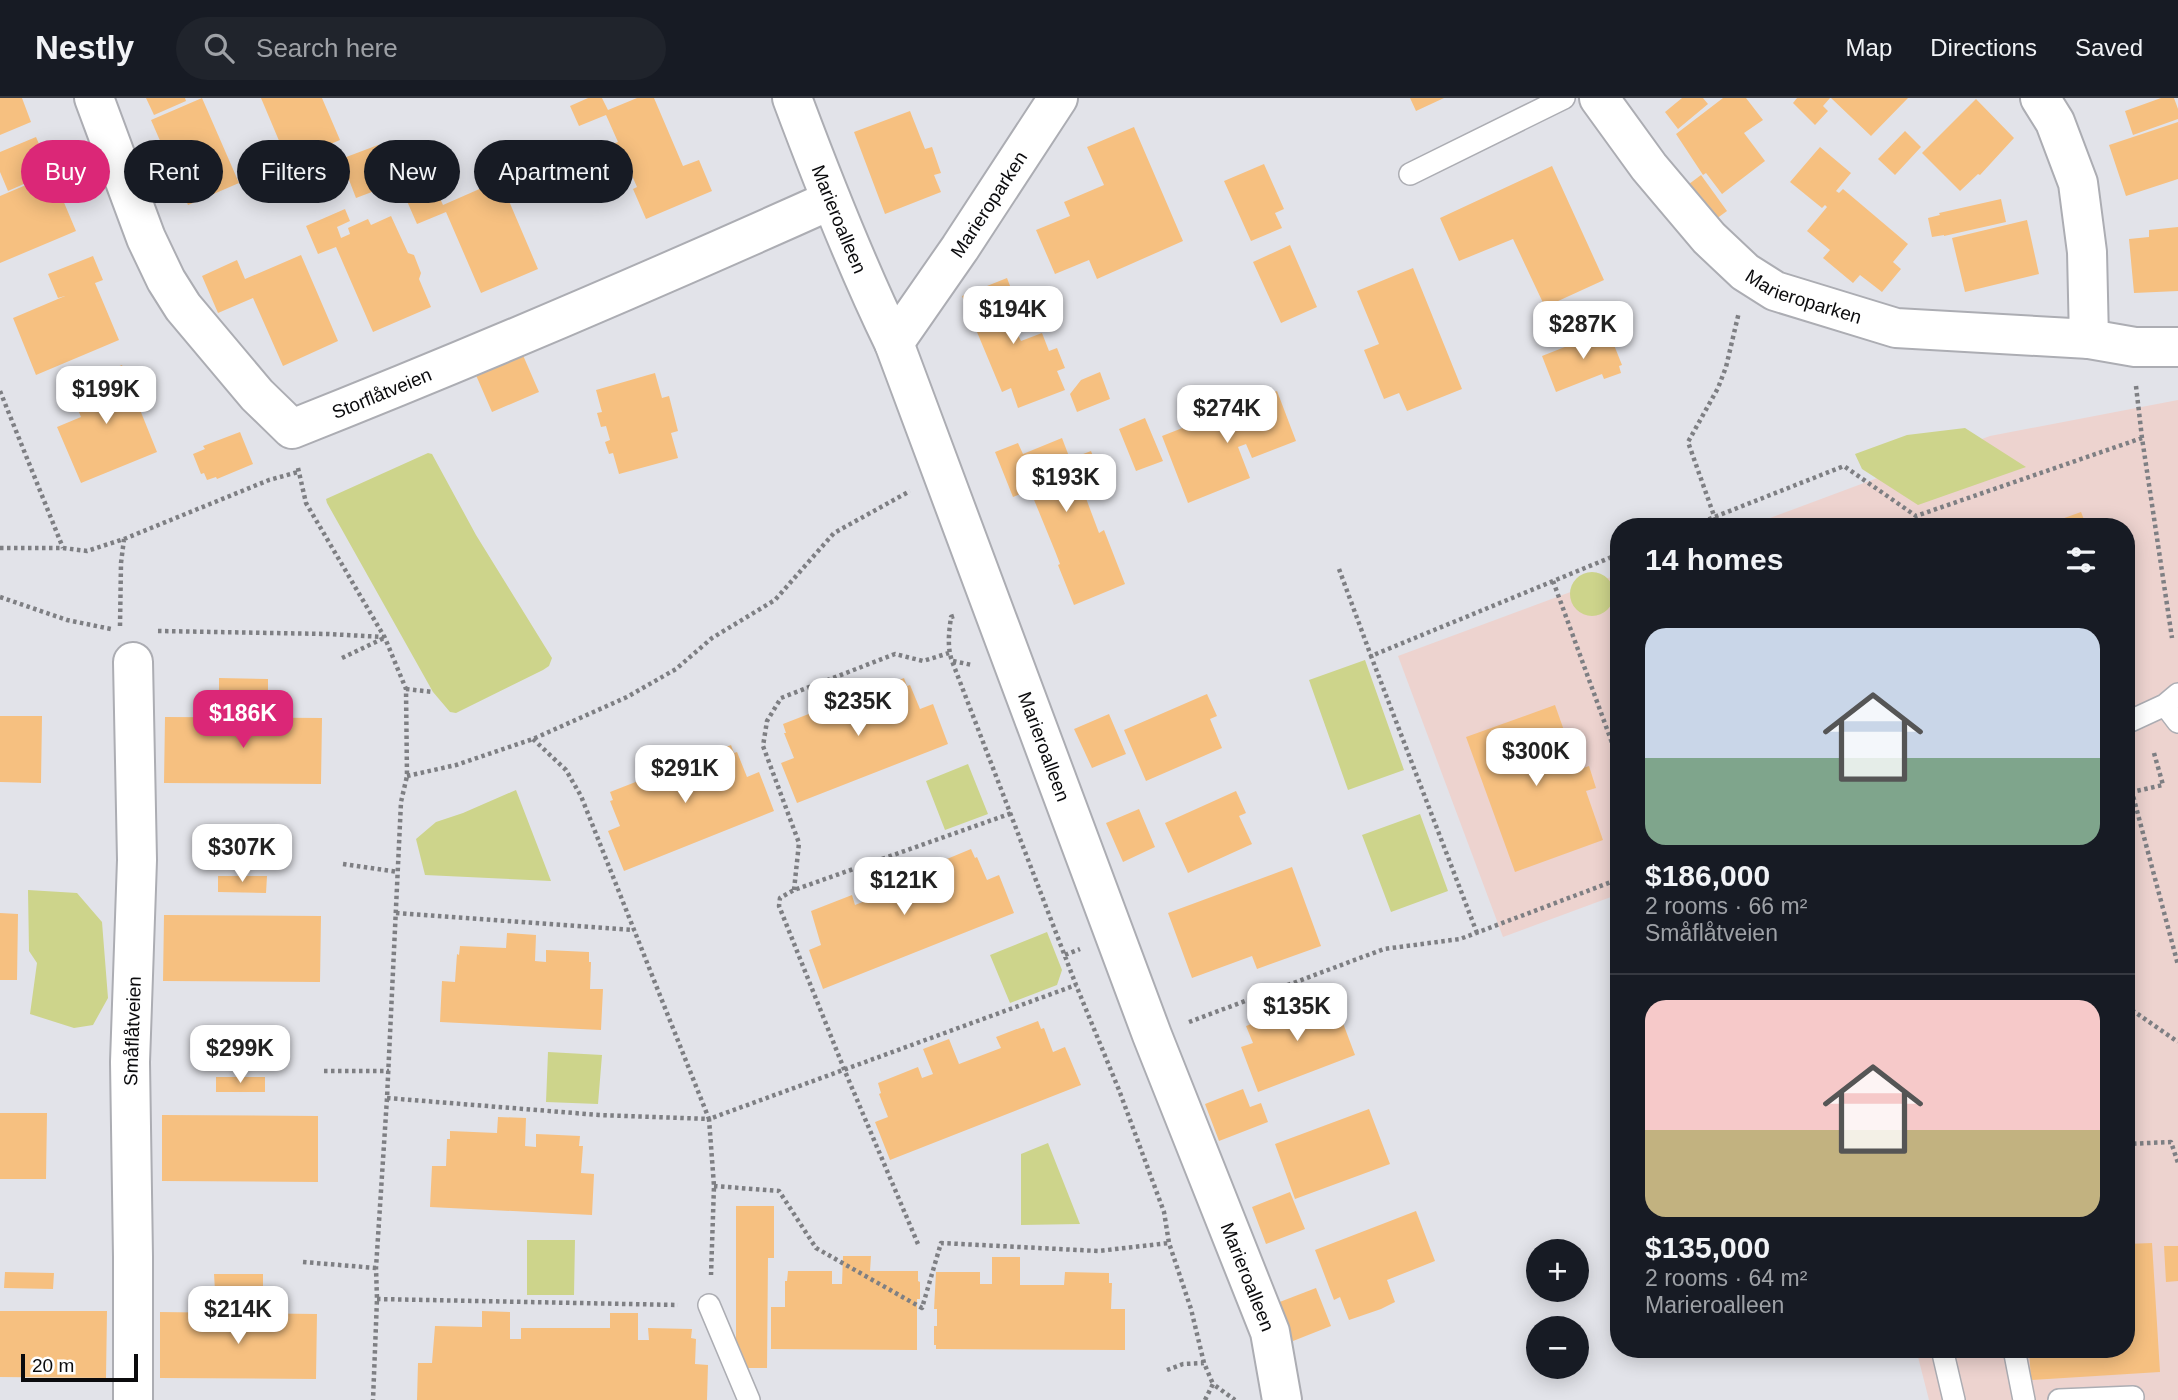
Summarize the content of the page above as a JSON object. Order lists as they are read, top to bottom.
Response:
{
  "streets": {
    "street": [
      "Marieroparken",
      "Marieroalleen",
      "Storflåtveien",
      "Småflåtveien"
    ]
  },
  "crossings": [
    ["Marieroparken", "Marieroalleen"],
    ["Marieroalleen", "Storflåtveien"]
  ],
  "scale_bar": "20 m",
  "page": {
    "header": "Nestly",
    "search": "Search here",
    "nav": ["Map", "Directions", "Saved"],
    "chip": [
      "Buy",
      "Rent",
      "Filters",
      "New",
      "Apartment"
    ],
    "price": [
      "$194K",
      "$287K",
      "$199K",
      "$274K",
      "$193K",
      "$235K",
      "$186K",
      "$300K",
      "$291K",
      "$307K",
      "$121K",
      "$135K",
      "$299K",
      "$214K"
    ],
    "heading": "14 homes",
    "list": [
      {
        "name": "$186,000",
        "note": "2 rooms · 66 m² · Småflåtveien"
      },
      {
        "name": "$135,000",
        "note": "2 rooms · 64 m² · Marieroalleen"
      }
    ],
    "map_buttons": ["+", "−"],
    "scale": "20 m"
  }
}
